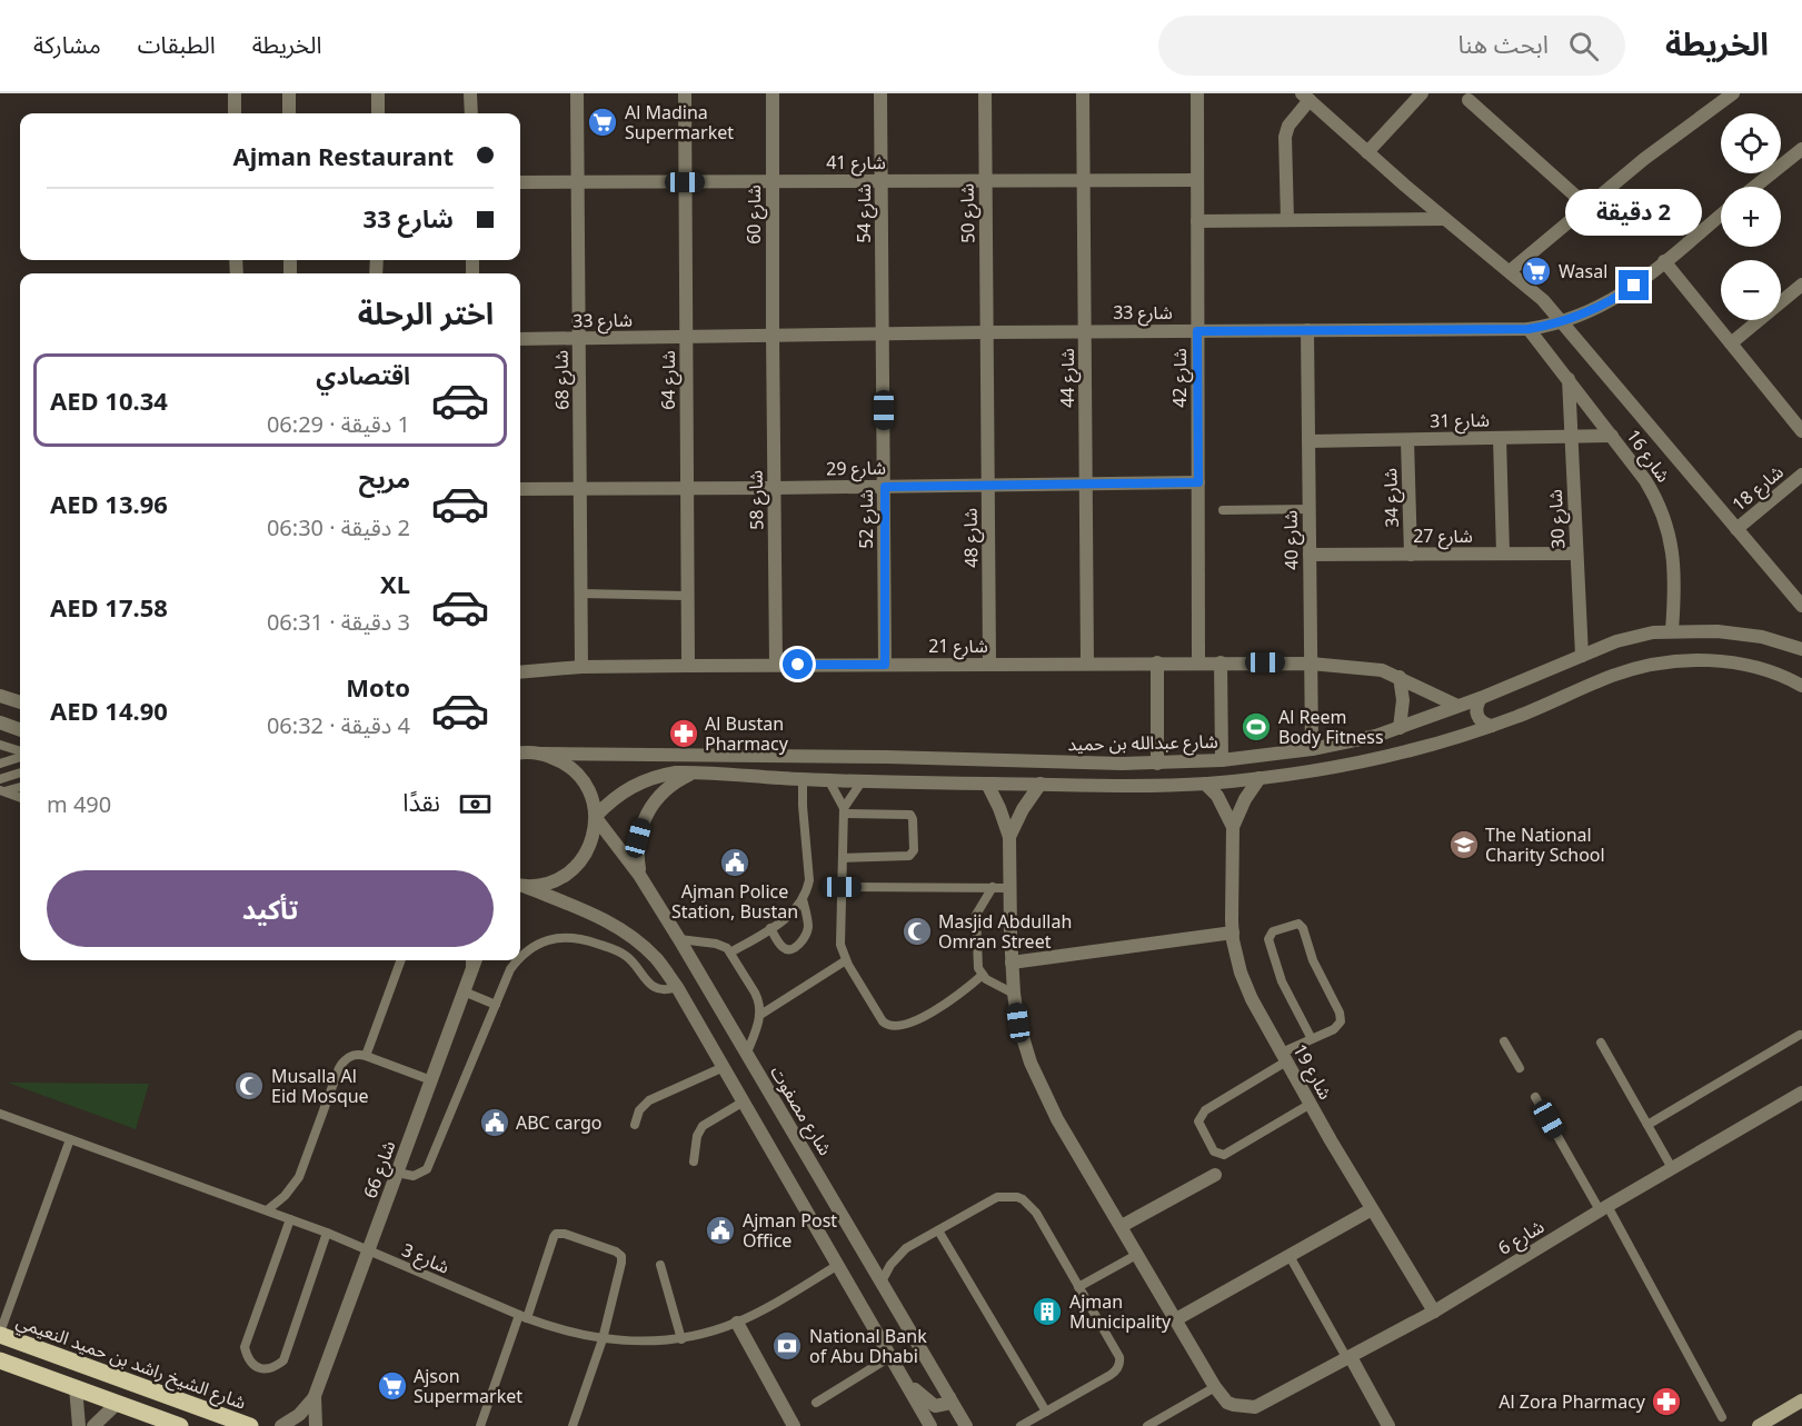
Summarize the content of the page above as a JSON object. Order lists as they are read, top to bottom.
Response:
{
  "streets": {
    "main road": ["شارع الشيخ راشد بن حميد النعيمي"],
    "street": [
      "شارع 41",
      "شارع 54",
      "شارع 50",
      "شارع 60",
      "شارع 33",
      "شارع 44",
      "شارع 42",
      "شارع 68",
      "شارع 64",
      "شارع 31",
      "شارع 16",
      "شارع 29",
      "شارع 18",
      "شارع 34",
      "شارع 58",
      "شارع 52",
      "شارع 30",
      "شارع 27",
      "شارع 48",
      "شارع 40",
      "شارع 21",
      "شارع عبدالله بن حميد",
      "شارع 19",
      "شارع مصفوت",
      "شارع 66",
      "شارع 6"
    ],
    "lane": ["شارع 3"]
  },
  "crossings": [
    ["شارع 41", "شارع 54"],
    ["شارع 41", "شارع 50"],
    ["شارع 41", "شارع 60"],
    ["شارع 41", "شارع 44"],
    ["شارع 41", "شارع 42"],
    ["شارع 41", "شارع 68"],
    ["شارع 41", "شارع 64"],
    ["شارع 54", "شارع 33"],
    ["شارع 54", "شارع 52"],
    ["شارع 50", "شارع 33"],
    ["شارع 50", "شارع 48"],
    ["شارع 60", "شارع 33"],
    ["شارع 60", "شارع 58"],
    ["شارع 33", "شارع 44"],
    ["شارع 33", "شارع 42"],
    ["شارع 33", "شارع 68"],
    ["شارع 33", "شارع 64"],
    ["شارع 33", "شارع 16"],
    ["شارع 33", "شارع 58"],
    ["شارع 33", "شارع 52"],
    ["شارع 33", "شارع 48"],
    ["شارع 33", "شارع 40"],
    ["شارع 44", "شارع 29"],
    ["شارع 44", "شارع 21"],
    ["شارع 42", "شارع 29"],
    ["شارع 42", "شارع 21"],
    ["شارع 68", "شارع 29"],
    ["شارع 68", "شارع 21"],
    ["شارع 64", "شارع 29"],
    ["شارع 64", "شارع 21"],
    ["شارع 31", "شارع 16"],
    ["شارع 31", "شارع 34"],
    ["شارع 31", "شارع 30"],
    ["شارع 31", "شارع 40"],
    ["شارع 16", "شارع 30"],
    ["شارع 16", "شارع عبدالله بن حميد"],
    ["شارع 29", "شارع 58"],
    ["شارع 29", "شارع 52"],
    ["شارع 29", "شارع 48"],
    ["شارع 34", "شارع 27"],
    ["شارع 58", "شارع 21"],
    ["شارع 52", "شارع 21"],
    ["شارع 30", "شارع 27"],
    ["شارع 30", "شارع عبدالله بن حميد"],
    ["شارع 27", "شارع 40"],
    ["شارع 48", "شارع 21"],
    ["شارع 40", "شارع 21"],
    ["شارع 40", "شارع عبدالله بن حميد"],
    ["شارع 21", "شارع عبدالله بن حميد"],
    ["شارع عبدالله بن حميد", "شارع مصفوت"],
    ["شارع 19", "شارع 6"],
    ["شارع 66", "شارع 3"]
  ],
  "places": {
    "supermarket": ["Al Madina Supermarket", "Wasal", "Ajson Supermarket"],
    "sports": ["Al Reem Body Fitness"],
    "pharmacy": ["Al Bustan Pharmacy", "Al Zora Pharmacy"],
    "school or university": ["The National Charity School"],
    "public building": ["Ajman Police Station, Bustan", "ABC cargo", "Ajman Post Office"],
    "mosque": ["Masjid Abdullah Omran Street", "Musalla Al Eid Mosque"],
    "building": ["Ajman Municipality"],
    "bank": ["National Bank of Abu Dhabi"]
  },
  "page": {
    "header": "الخريطة",
    "search": "ابحث هنا",
    "nav": ["الخريطة", "الطبقات", "مشاركة"],
    "map_buttons": ["+", "−"],
    "banner": ["Ajman Restaurant", "شارع 33"],
    "bubble": "2 دقيقة",
    "heading": "اختر الرحلة",
    "list": [
      {
        "name": "اقتصادي",
        "note": "1 دقيقة · 06:29",
        "value": "AED 10.34"
      },
      {
        "name": "مريح",
        "note": "2 دقيقة · 06:30",
        "value": "AED 13.96"
      },
      {
        "name": "XL",
        "note": "3 دقيقة · 06:31",
        "value": "AED 17.58"
      },
      {
        "name": "Moto",
        "note": "4 دقيقة · 06:32",
        "value": "AED 14.90"
      }
    ],
    "pay": ["نقدًا", "490 m"],
    "buttons": "تأكيد"
  }
}
